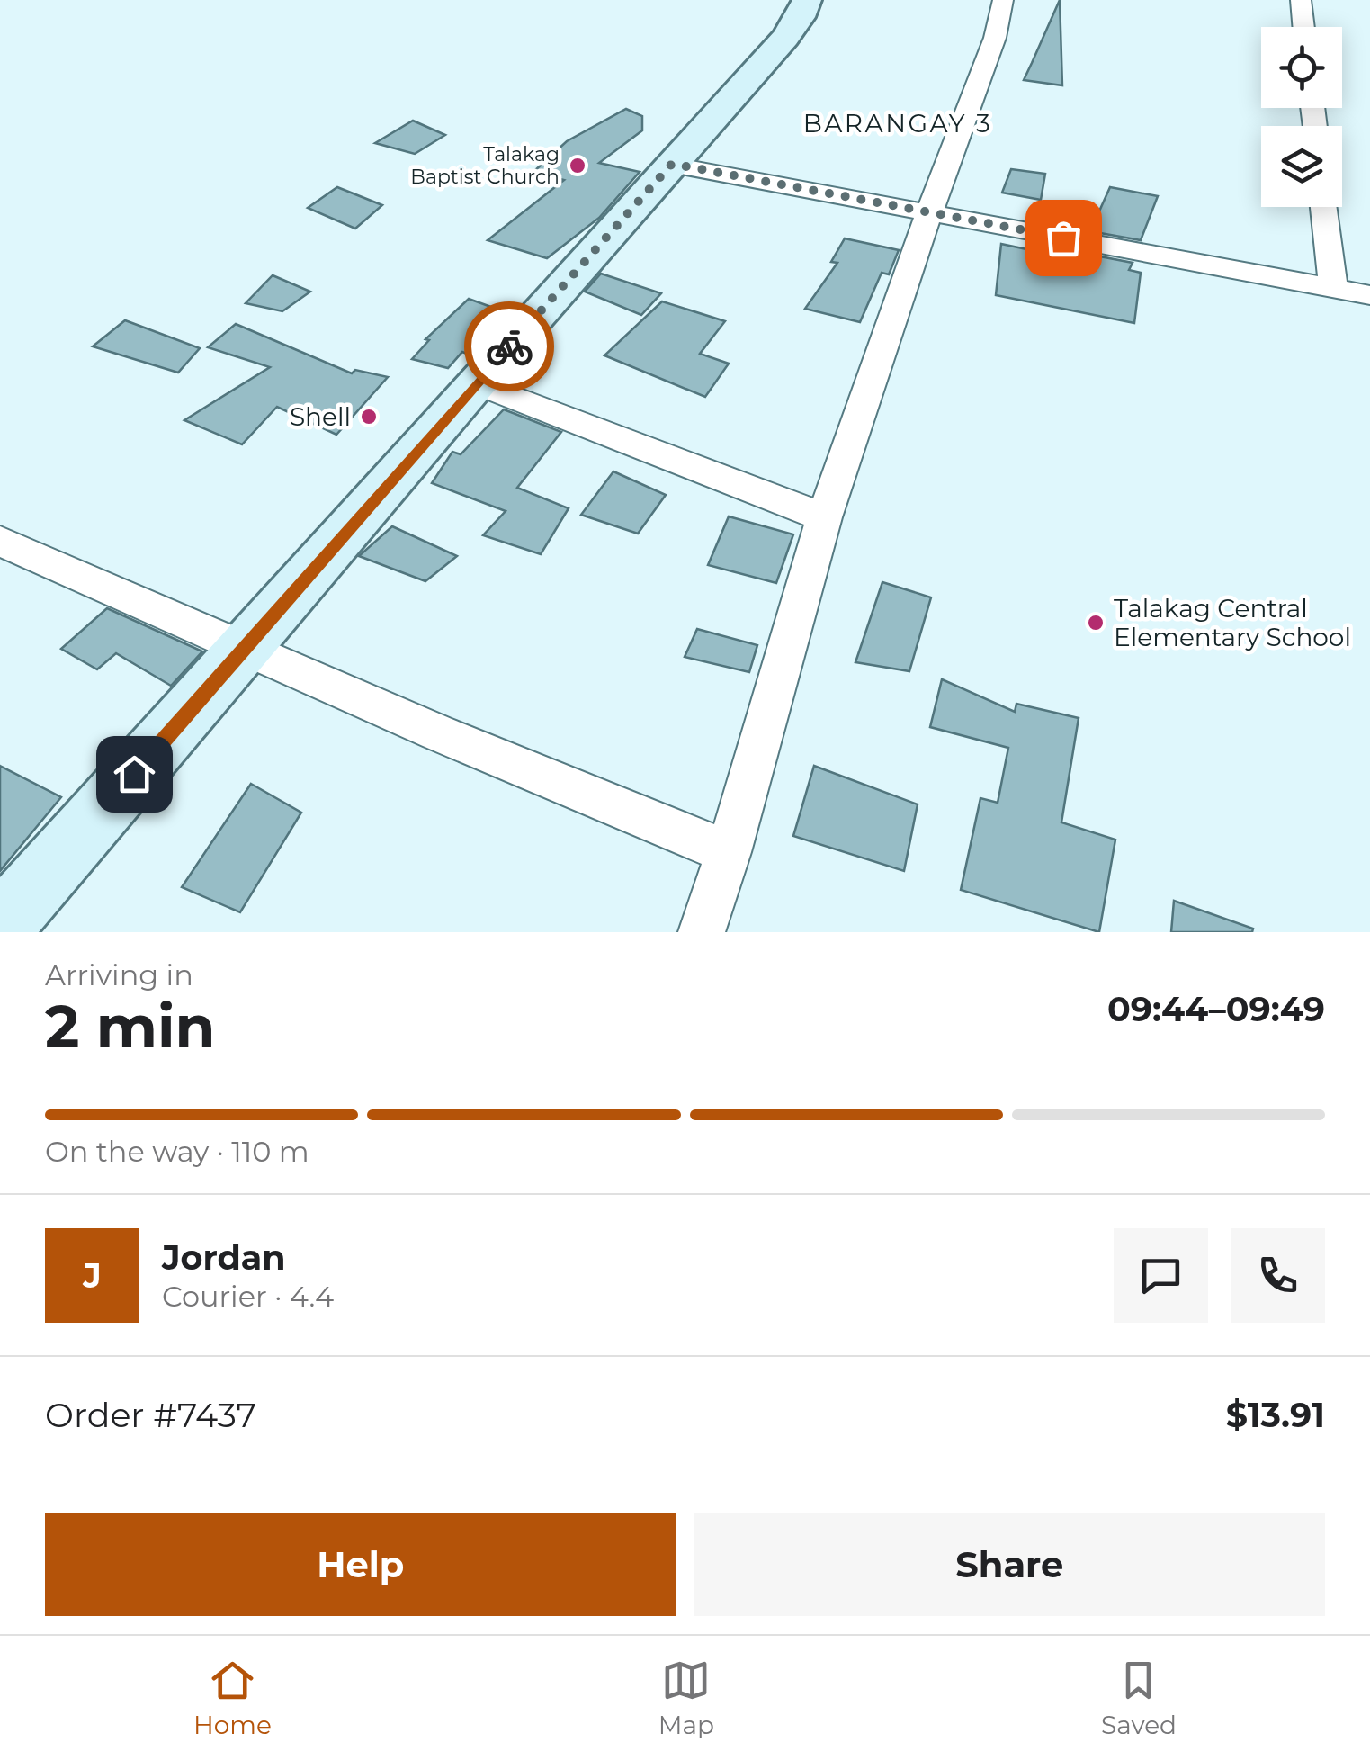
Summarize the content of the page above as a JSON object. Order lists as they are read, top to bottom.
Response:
{
  "districts": ["BARANGAY 3"],
  "places": ["Talakag Baptist Church", "Shell", "Talakag Central Elementary School"],
  "page": {
    "heading": ["2 min", "Arriving in", "09:44–09:49"],
    "panel": [
      "Jordan",
      "Courier · 4.4",
      "Order #7437",
      "$13.91"
    ],
    "bar": "On the way · 110 m",
    "round": "J",
    "buttons": ["Help", "Share"],
    "tabs": ["Home", "Map", "Saved"]
  }
}
